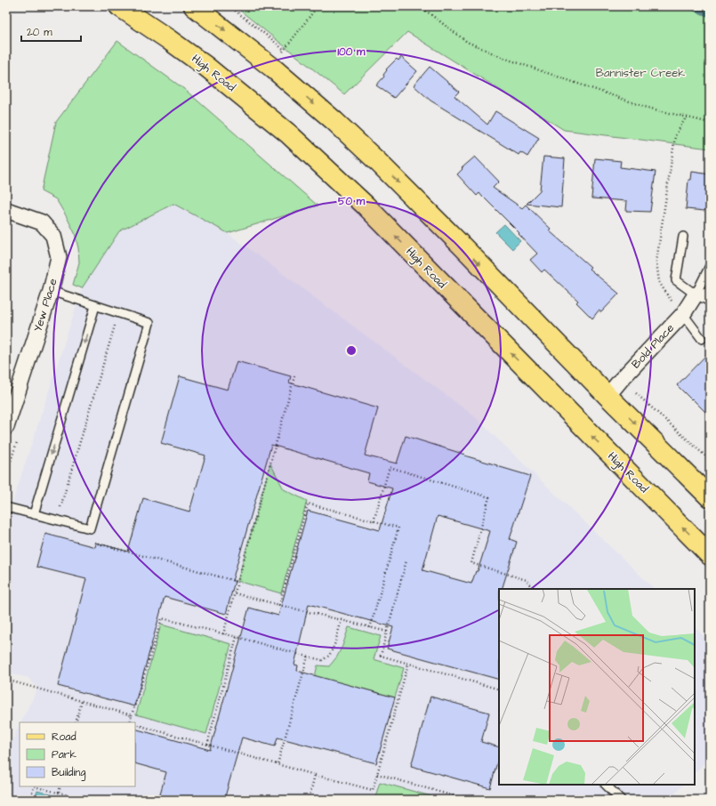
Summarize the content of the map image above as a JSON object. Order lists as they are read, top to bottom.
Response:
{
  "streets": {
    "main road": ["High Road"],
    "street": ["Yew Place", "Bold Place"]
  },
  "parks": ["Bannister Creek"],
  "legend": ["Road", "Park", "Building"],
  "scale_bar": "20 m",
  "rings": ["100 m", "50 m"]
}
